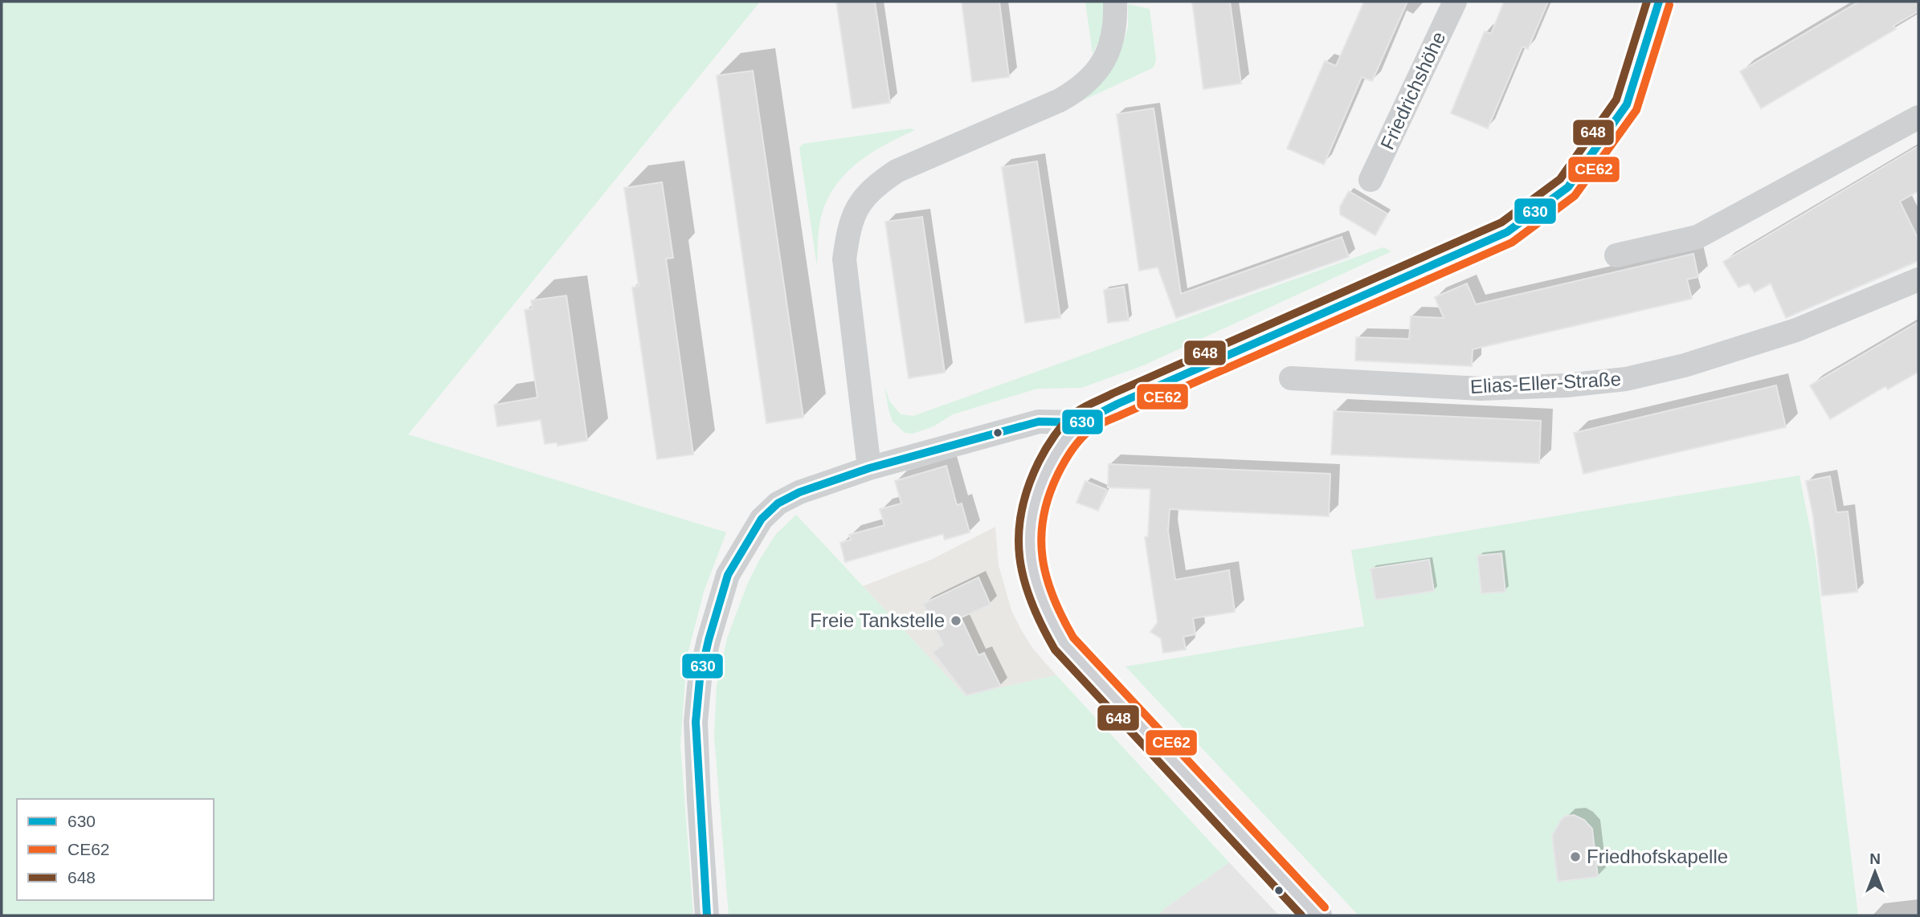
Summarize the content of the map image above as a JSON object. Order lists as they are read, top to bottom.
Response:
{
  "streets": {
    "street": ["Friedrichshöhe", "Elias-Eller-Straße"]
  },
  "places": ["Freie Tankstelle", "Friedhofskapelle"],
  "lines": ["transit line 630", "transit line 648", "transit line CE62"],
  "legend": ["630", "CE62", "648"],
  "north": "top"
}
